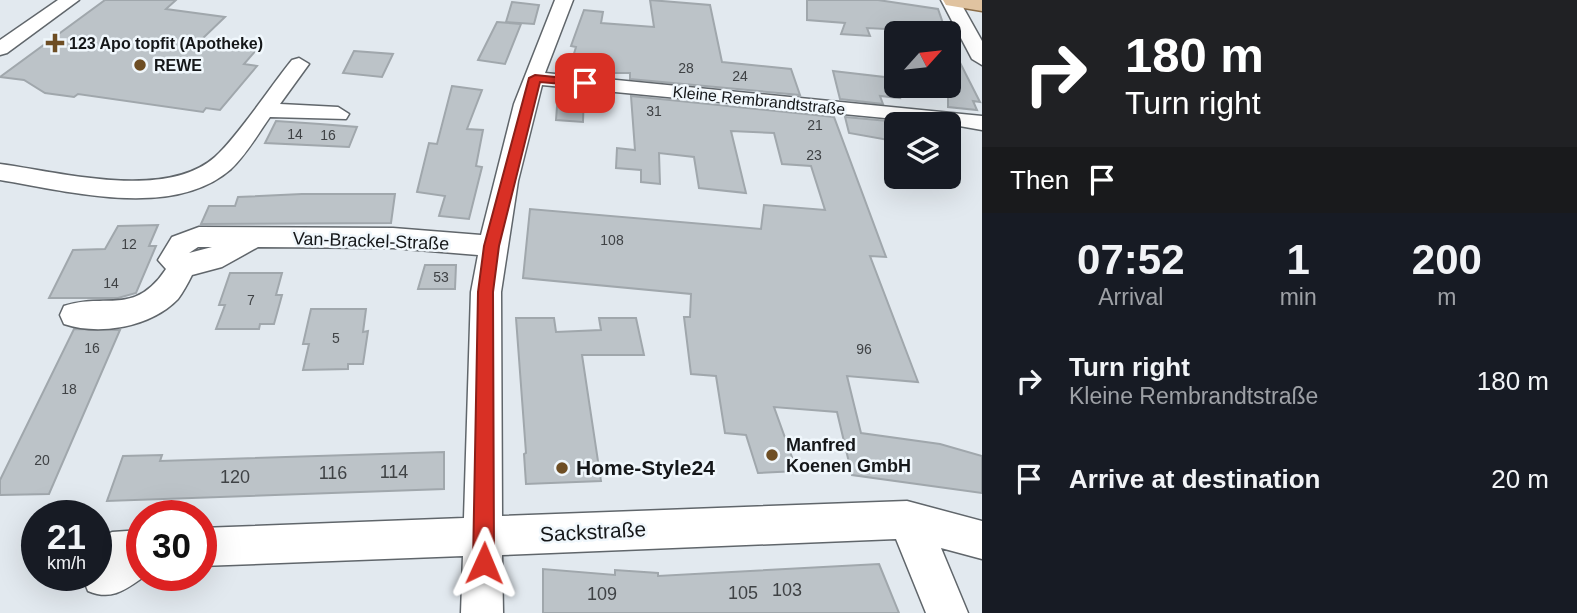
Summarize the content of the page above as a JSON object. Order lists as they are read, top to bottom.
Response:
{
  "streets": {
    "street": ["Kleine Rembrandtstraße", "Van-Brackel-Straße", "Sackstraße"]
  },
  "places": {
    "health": ["123 Apo topfit (Apotheke)"],
    "other": ["REWE", "Manfred Koenen GmbH", "Home-Style24"]
  },
  "house_numbers": [
    "28",
    "24",
    "31",
    "21",
    "14",
    "16",
    "23",
    "108",
    "12",
    "53",
    "14",
    "7",
    "5",
    "16",
    "96",
    "18",
    "20",
    "114",
    "116",
    "120",
    "103",
    "105",
    "109"
  ],
  "north": "top right",
  "page": {
    "turn": ["180 m", "Turn right"],
    "then": "Then",
    "eta": [
      "07:52",
      "Arrival",
      "1",
      "min",
      "200",
      "m"
    ],
    "list": [
      {
        "name": "Turn right",
        "note": "Kleine Rembrandtstraße",
        "value": "180 m"
      },
      {
        "name": "Arrive at destination",
        "value": "20 m"
      }
    ],
    "speed": "21 km/h",
    "limit": "30"
  }
}
